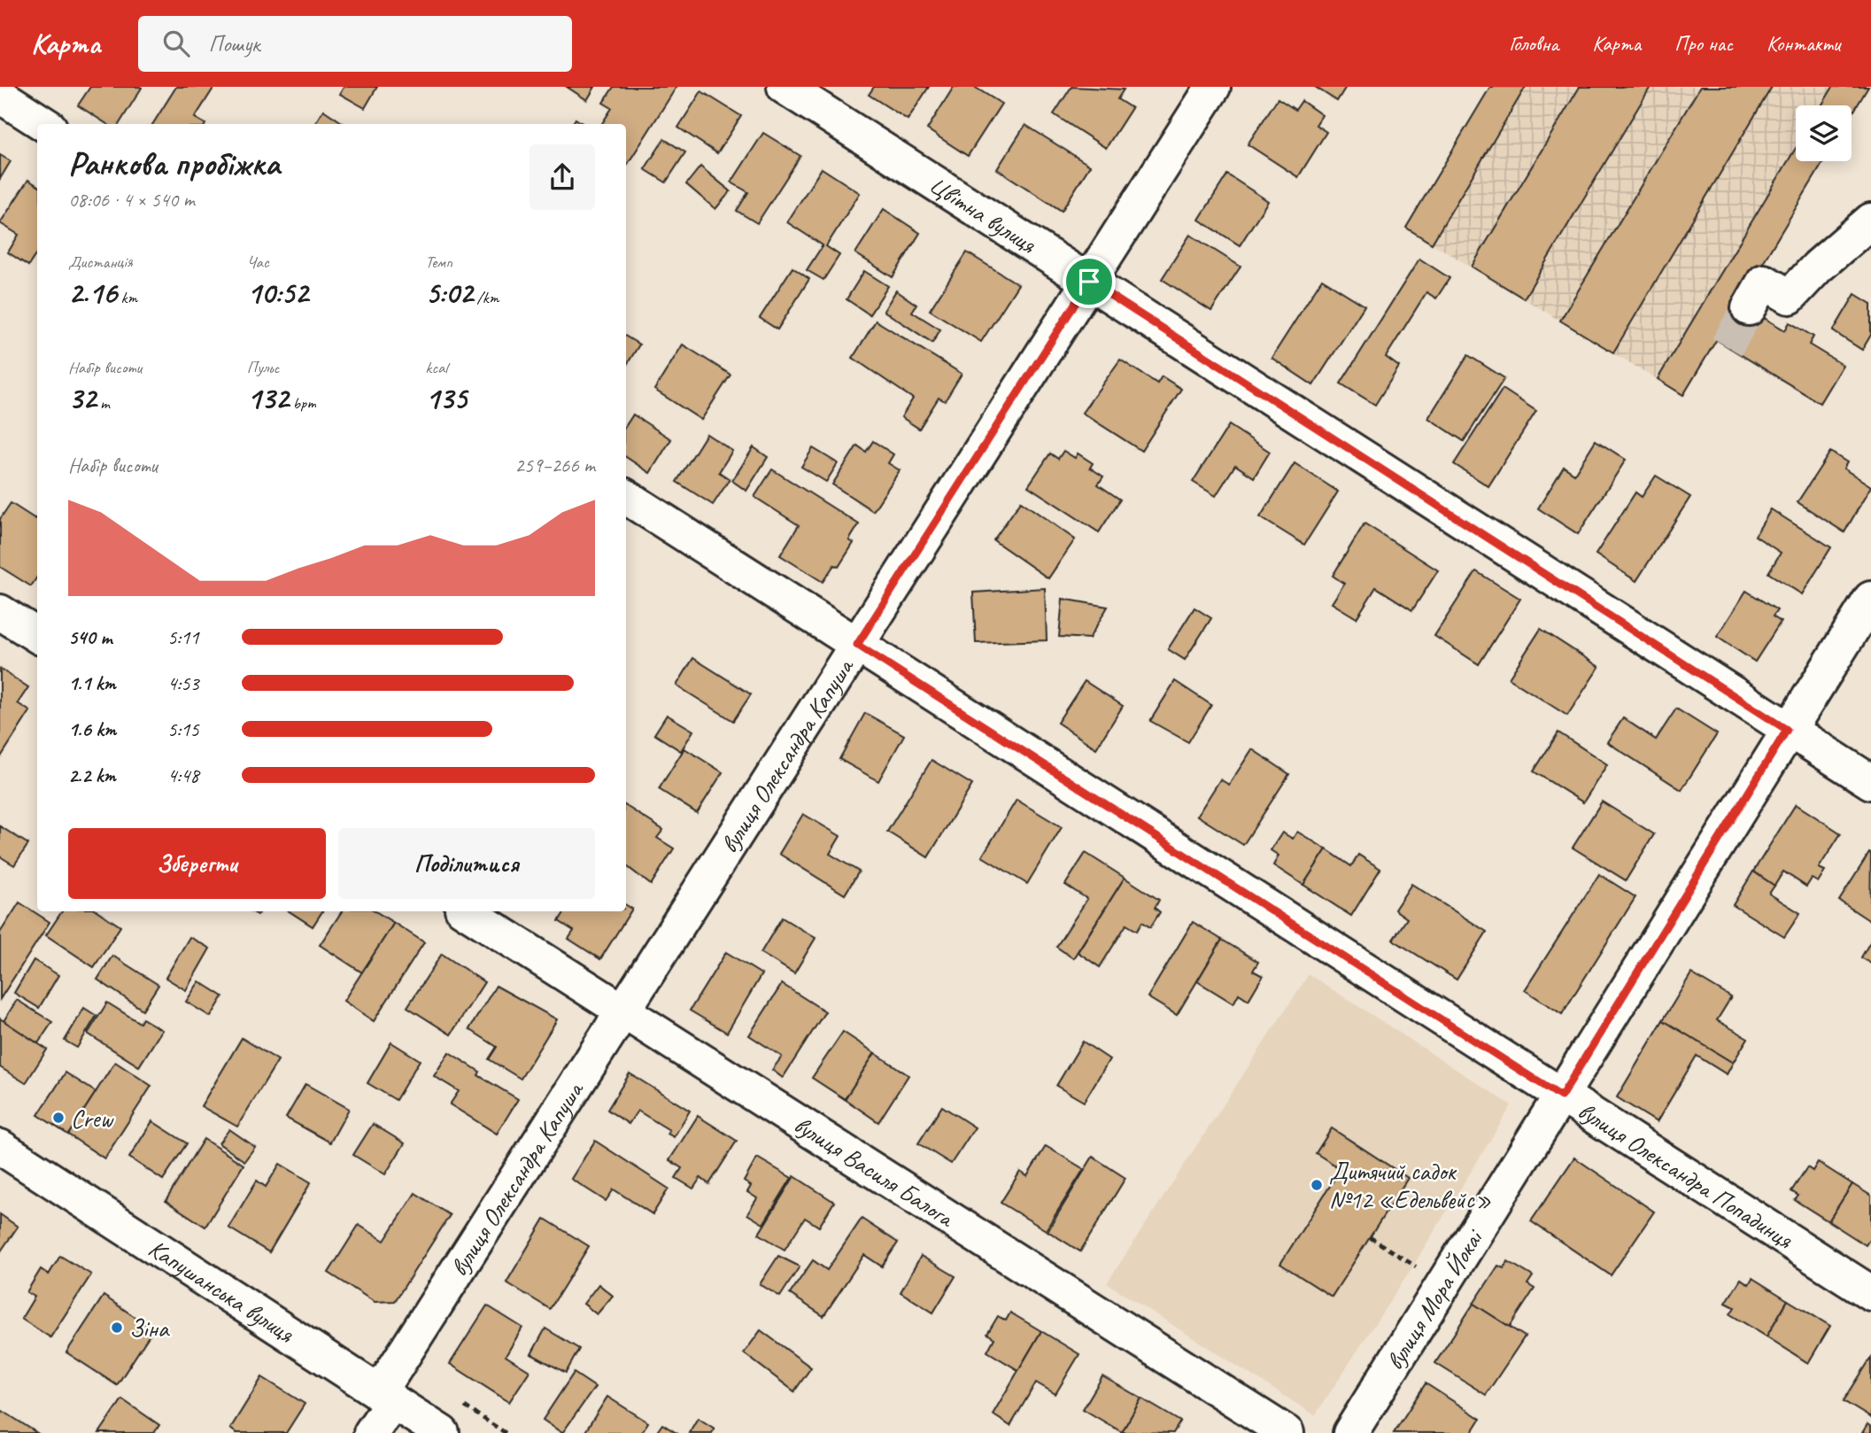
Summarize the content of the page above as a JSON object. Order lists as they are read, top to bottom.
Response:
{
  "streets": {
    "street": [
      "Цвітна вулиця",
      "вулиця Олександра Капуша",
      "вулиця Василя Балога",
      "вулиця Олександра Попадинця",
      "Капушанська вулиця",
      "вулиця Мора Йокаі"
    ]
  },
  "crossings": [
    ["Цвітна вулиця", "вулиця Олександра Капуша"],
    ["Цвітна вулиця", "вулиця Мора Йокаі"],
    ["вулиця Олександра Капуша", "вулиця Василя Балога"],
    ["вулиця Олександра Капуша", "вулиця Олександра Попадинця"],
    ["вулиця Олександра Капуша", "Капушанська вулиця"],
    ["вулиця Олександра Попадинця", "вулиця Мора Йокаі"]
  ],
  "places": ["Crew", "Дитячий садок №12 «Едельвейс»", "Зіна"],
  "page": {
    "header": "Карта",
    "search": "Пошук",
    "nav": [
      "Головна",
      "Карта",
      "Про нас",
      "Контакти"
    ],
    "heading": ["Ранкова пробіжка", "08:06 · 4 × 540 m"],
    "stats": [
      ["Дистанція", "2.16 km"],
      ["Час", "10:52"],
      ["Темп", "5:02 /km"],
      ["Набір висоти", "32 m"],
      ["Пульс", "132 bpm"],
      ["kcal", "135"]
    ],
    "chart": ["Набір висоти", "259–266 m"],
    "list": [
      {
        "name": "540 m",
        "note": "5:11"
      },
      {
        "name": "1.1 km",
        "note": "4:53"
      },
      {
        "name": "1.6 km",
        "note": "5:15"
      },
      {
        "name": "2.2 km",
        "note": "4:48"
      }
    ],
    "buttons": ["Зберегти", "Поділитися"]
  }
}
